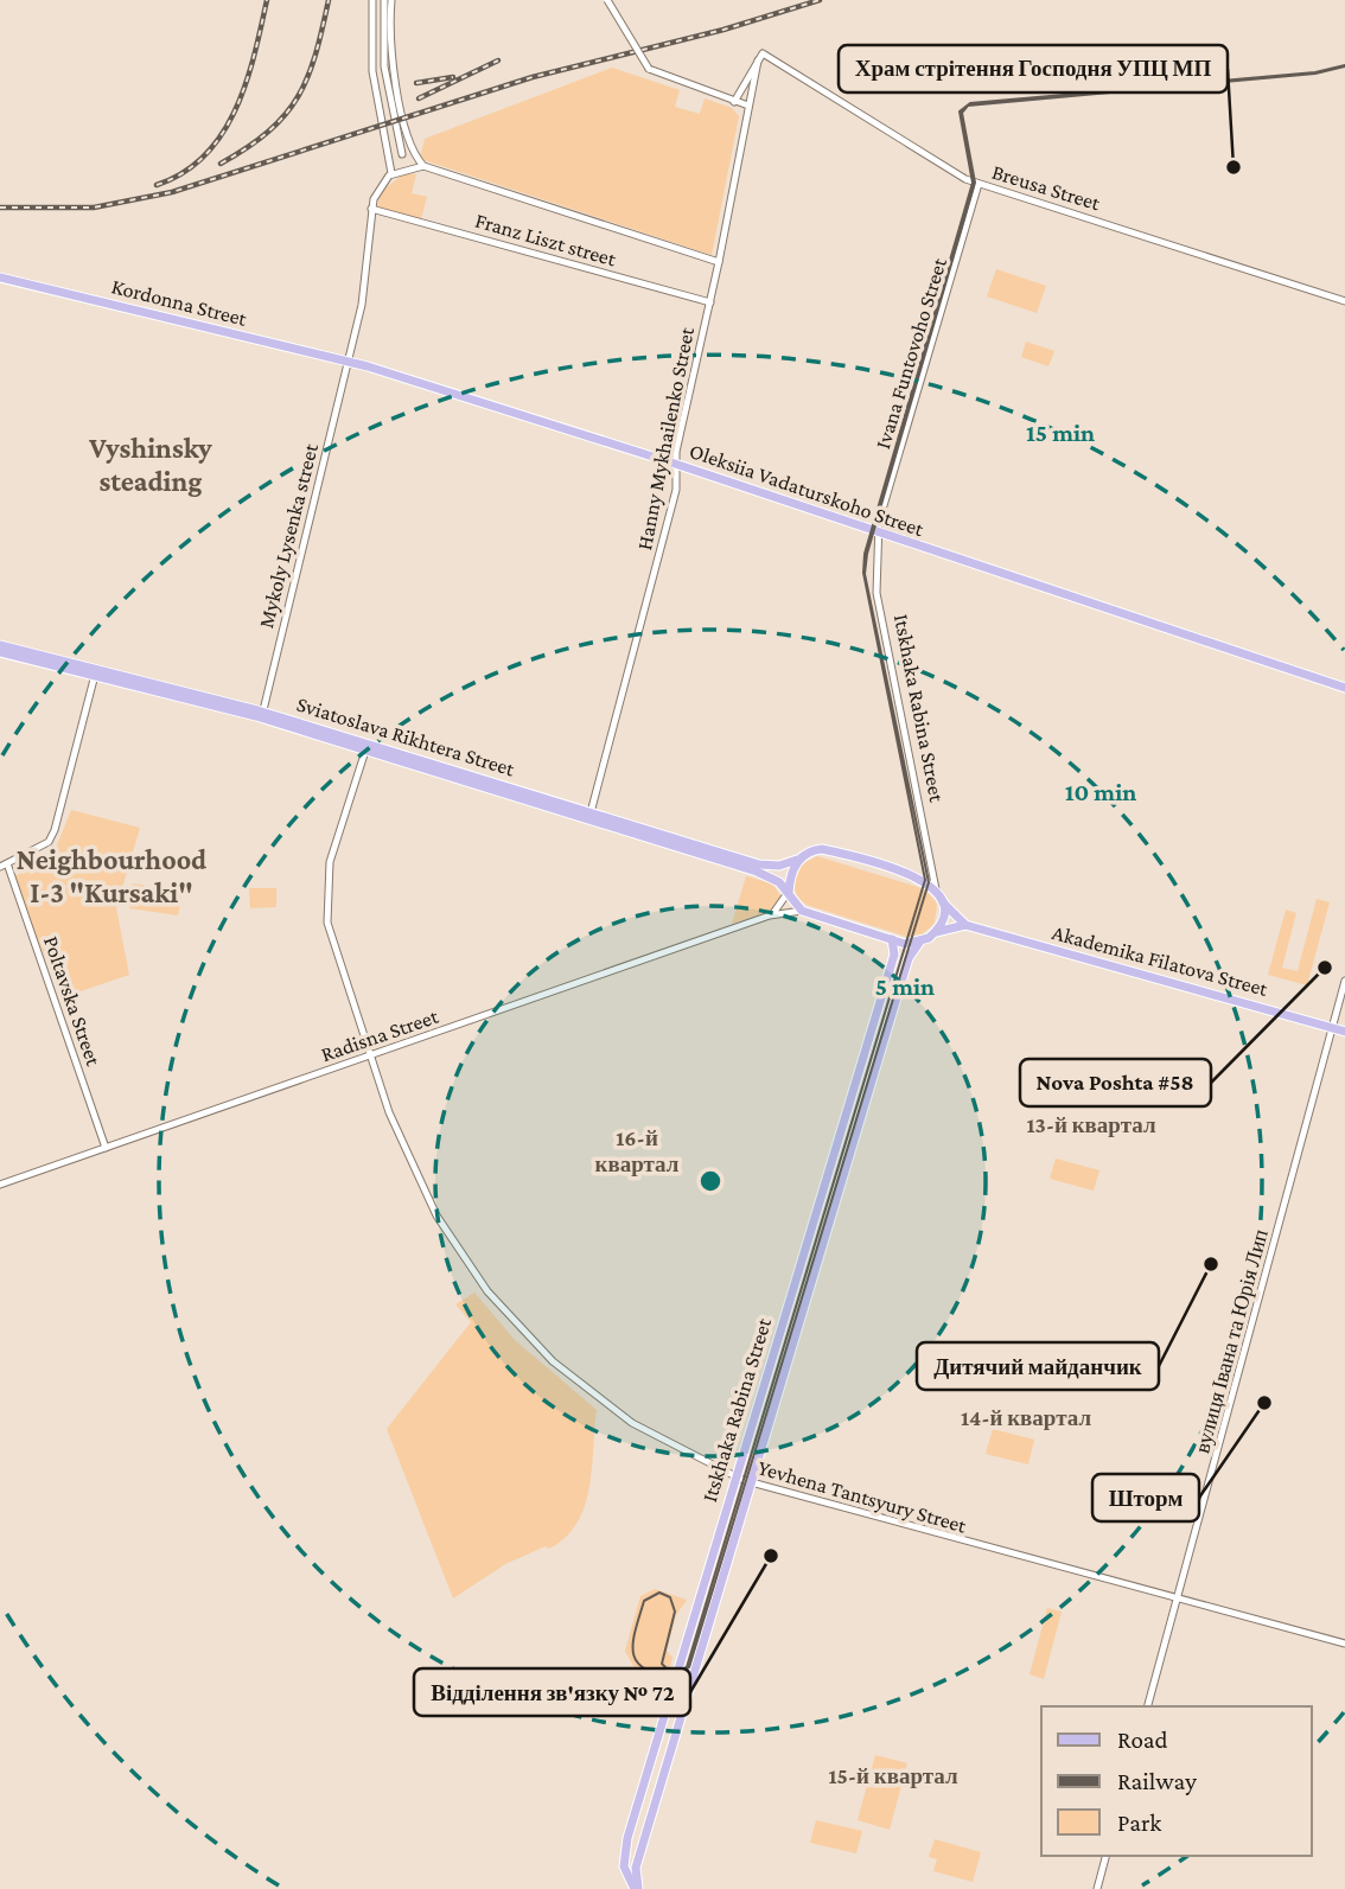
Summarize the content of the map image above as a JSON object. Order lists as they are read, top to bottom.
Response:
{
  "streets": {
    "main road": [
      "Kordonna Street",
      "Oleksiia Vadaturskoho Street",
      "Itskhaka Rabina Street",
      "Sviatoslava Rikhtera Street",
      "Akademika Filatova Street"
    ],
    "street": [
      "Breusa Street",
      "Franz Liszt street",
      "Ivana Funtovoho Street",
      "Hanny Mykhailenko Street",
      "Mykoly Lysenka street",
      "Poltavska Street",
      "Radisna Street",
      "вулиця Івана та Юрія Лип",
      "Yevhena Tantsyury Street"
    ]
  },
  "crossings": [
    ["Breusa Street", "Ivana Funtovoho Street"],
    ["Breusa Street", "Hanny Mykhailenko Street"],
    ["Franz Liszt street", "Hanny Mykhailenko Street"],
    ["Franz Liszt street", "Mykoly Lysenka street"],
    ["Kordonna Street", "Oleksiia Vadaturskoho Street"],
    ["Kordonna Street", "Mykoly Lysenka street"],
    ["Ivana Funtovoho Street", "Oleksiia Vadaturskoho Street"],
    ["Ivana Funtovoho Street", "Itskhaka Rabina Street"],
    ["Hanny Mykhailenko Street", "Oleksiia Vadaturskoho Street"],
    ["Hanny Mykhailenko Street", "Sviatoslava Rikhtera Street"],
    ["Oleksiia Vadaturskoho Street", "Mykoly Lysenka street"],
    ["Oleksiia Vadaturskoho Street", "Itskhaka Rabina Street"],
    ["Mykoly Lysenka street", "Sviatoslava Rikhtera Street"],
    ["Itskhaka Rabina Street", "Sviatoslava Rikhtera Street"],
    ["Itskhaka Rabina Street", "Akademika Filatova Street"],
    ["Itskhaka Rabina Street", "Yevhena Tantsyury Street"],
    ["Sviatoslava Rikhtera Street", "Yevhena Tantsyury Street"],
    ["Akademika Filatova Street", "вулиця Івана та Юрія Лип"],
    ["Poltavska Street", "Radisna Street"],
    ["Radisna Street", "Yevhena Tantsyury Street"],
    ["вулиця Івана та Юрія Лип", "Yevhena Tantsyury Street"]
  ],
  "districts": [
    "Vyshinsky steading",
    "Neighbourhood I-3 \"Kursaki\"",
    "13-й квартал",
    "16-й квартал",
    "14-й квартал",
    "15-й квартал"
  ],
  "places": [
    "Храм стрітення Господня УПЦ МП",
    "Nova Poshta #58",
    "Дитячий майданчик",
    "Шторм",
    "Відділення зв'язку № 72"
  ],
  "legend": ["Road", "Railway", "Park"],
  "rings": ["15 min", "10 min", "5 min"]
}
